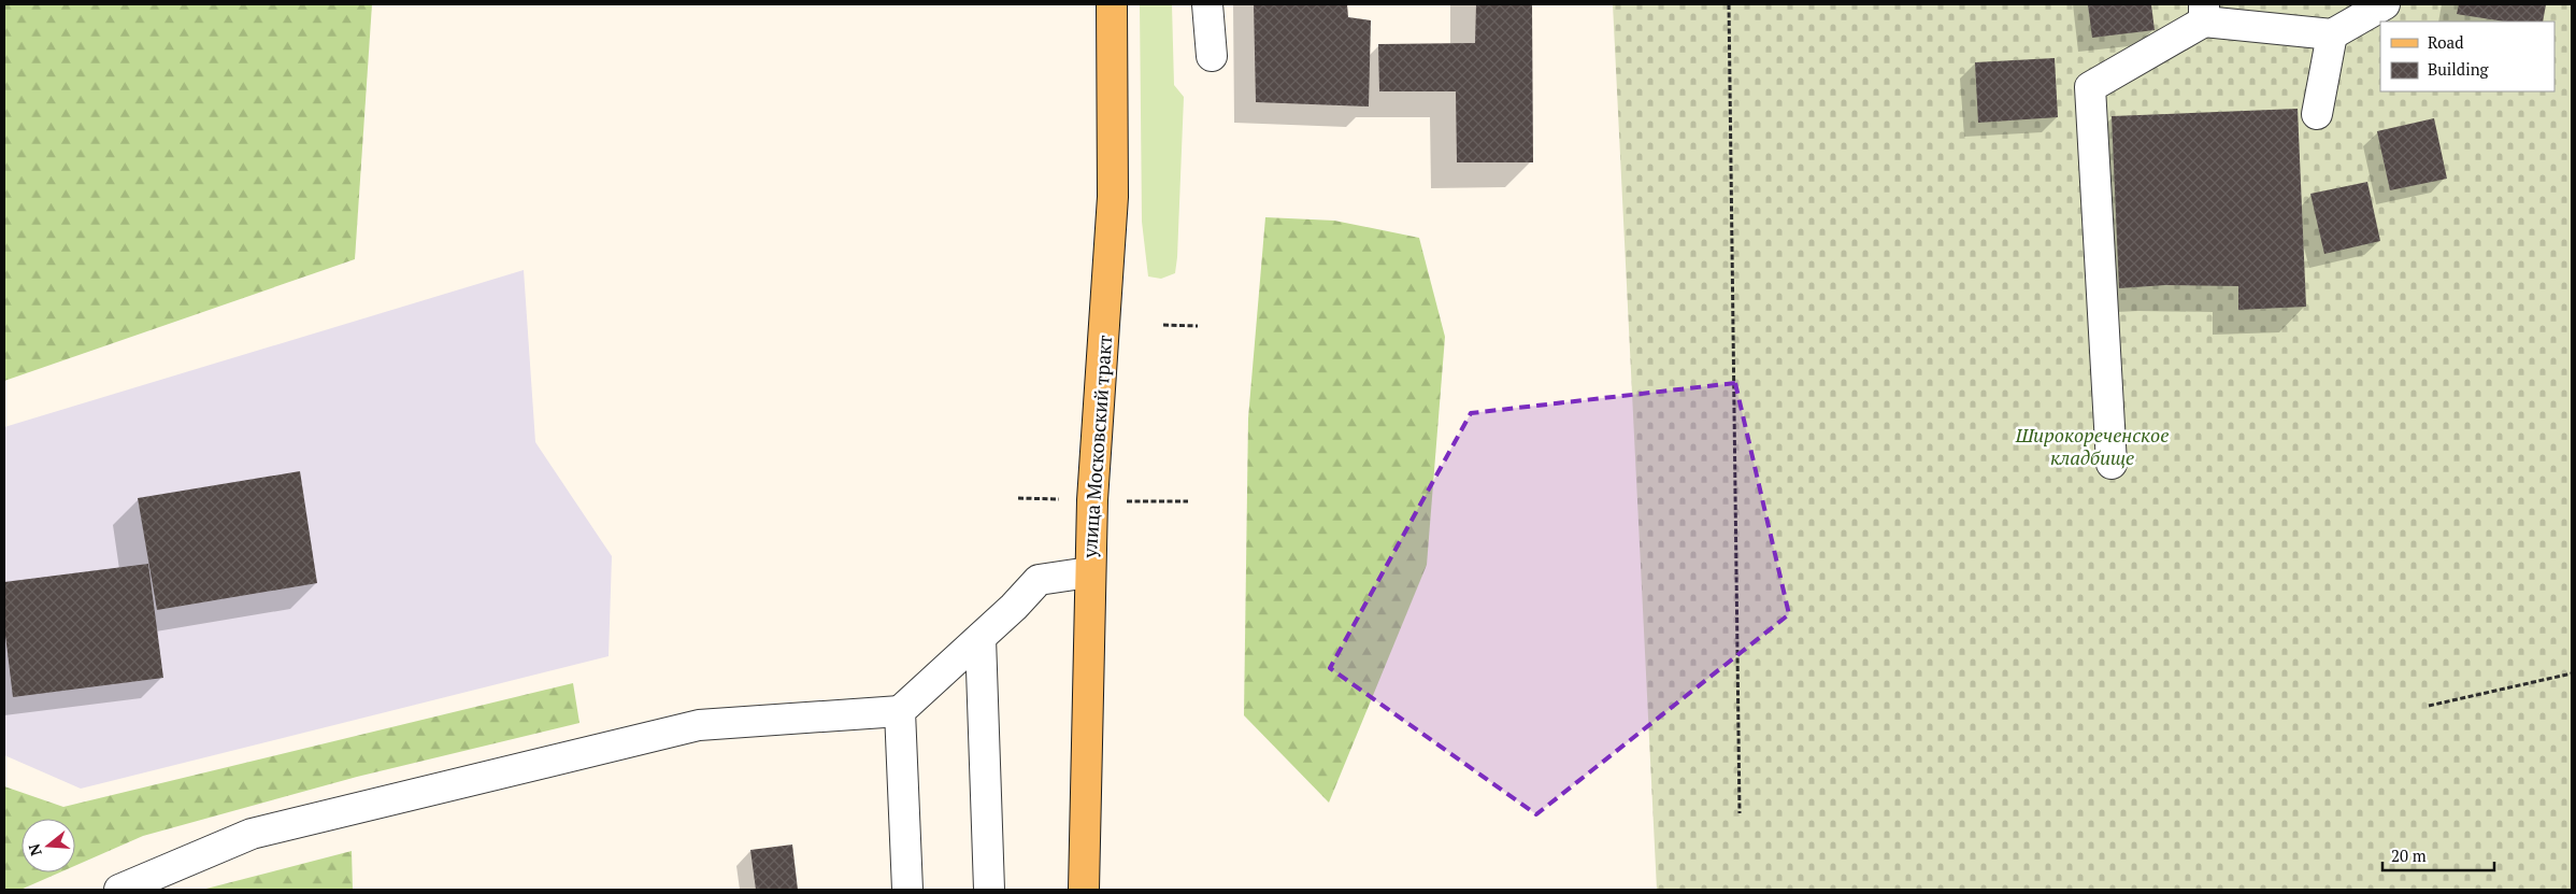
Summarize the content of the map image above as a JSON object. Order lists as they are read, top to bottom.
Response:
{
  "streets": {
    "main road": ["улица Московский тракт"]
  },
  "parks": ["Широкореченское кладбище"],
  "legend": ["Road", "Building"],
  "scale_bar": "20 m",
  "north": "left"
}
